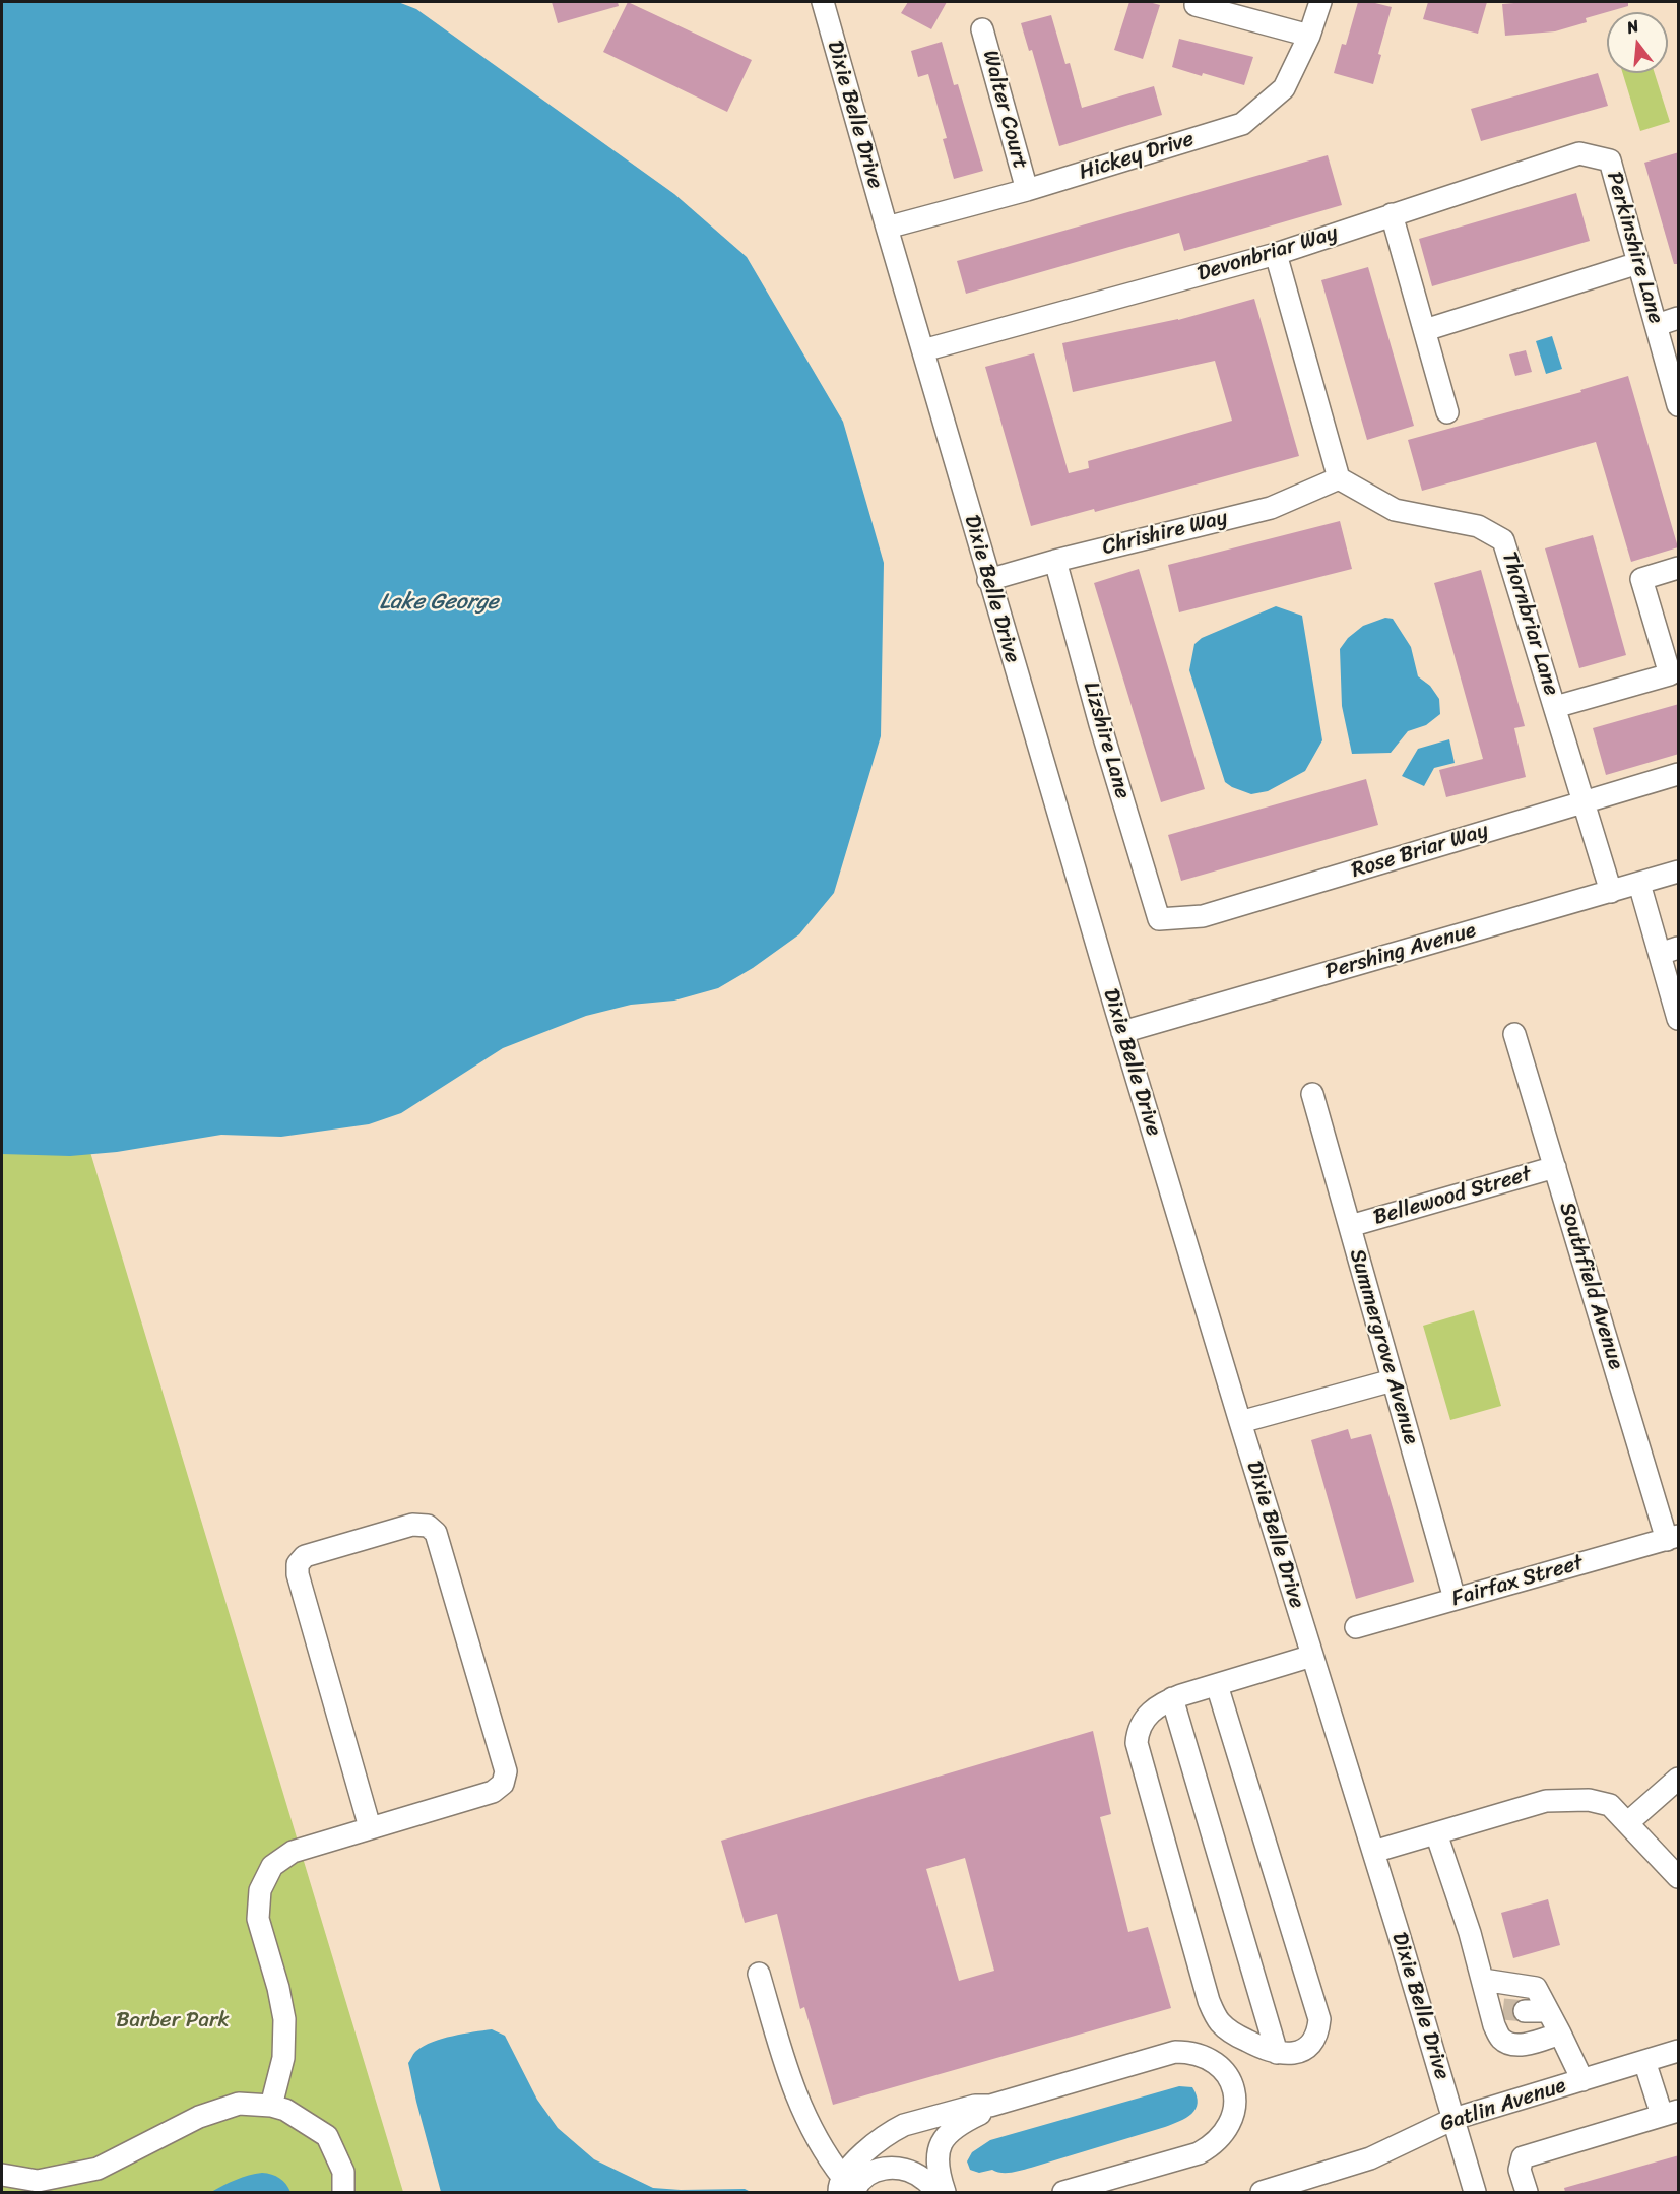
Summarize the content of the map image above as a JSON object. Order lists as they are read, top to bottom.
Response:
{
  "streets": {
    "street": [
      "Walter Court",
      "Dixie Belle Drive",
      "Hickey Drive",
      "Perkinshire Lane",
      "Devonbriar Way",
      "Chrishire Way",
      "Thornbriar Lane",
      "Lizshire Lane",
      "Rose Briar Way",
      "Pershing Avenue",
      "Bellewood Street",
      "Southfield Avenue",
      "Summergrove Avenue",
      "Fairfax Street",
      "Gatlin Avenue"
    ]
  },
  "crossings": [
    ["Walter Court", "Hickey Drive"],
    ["Dixie Belle Drive", "Hickey Drive"],
    ["Dixie Belle Drive", "Devonbriar Way"],
    ["Dixie Belle Drive", "Chrishire Way"],
    ["Dixie Belle Drive", "Pershing Avenue"],
    ["Dixie Belle Drive", "Gatlin Avenue"],
    ["Perkinshire Lane", "Devonbriar Way"],
    ["Chrishire Way", "Thornbriar Lane"],
    ["Chrishire Way", "Lizshire Lane"],
    ["Thornbriar Lane", "Rose Briar Way"],
    ["Thornbriar Lane", "Pershing Avenue"],
    ["Lizshire Lane", "Rose Briar Way"],
    ["Bellewood Street", "Southfield Avenue"],
    ["Bellewood Street", "Summergrove Avenue"],
    ["Southfield Avenue", "Fairfax Street"],
    ["Summergrove Avenue", "Fairfax Street"]
  ],
  "water": ["Lake George"],
  "parks": ["Barber Park"],
  "north": "top"
}
